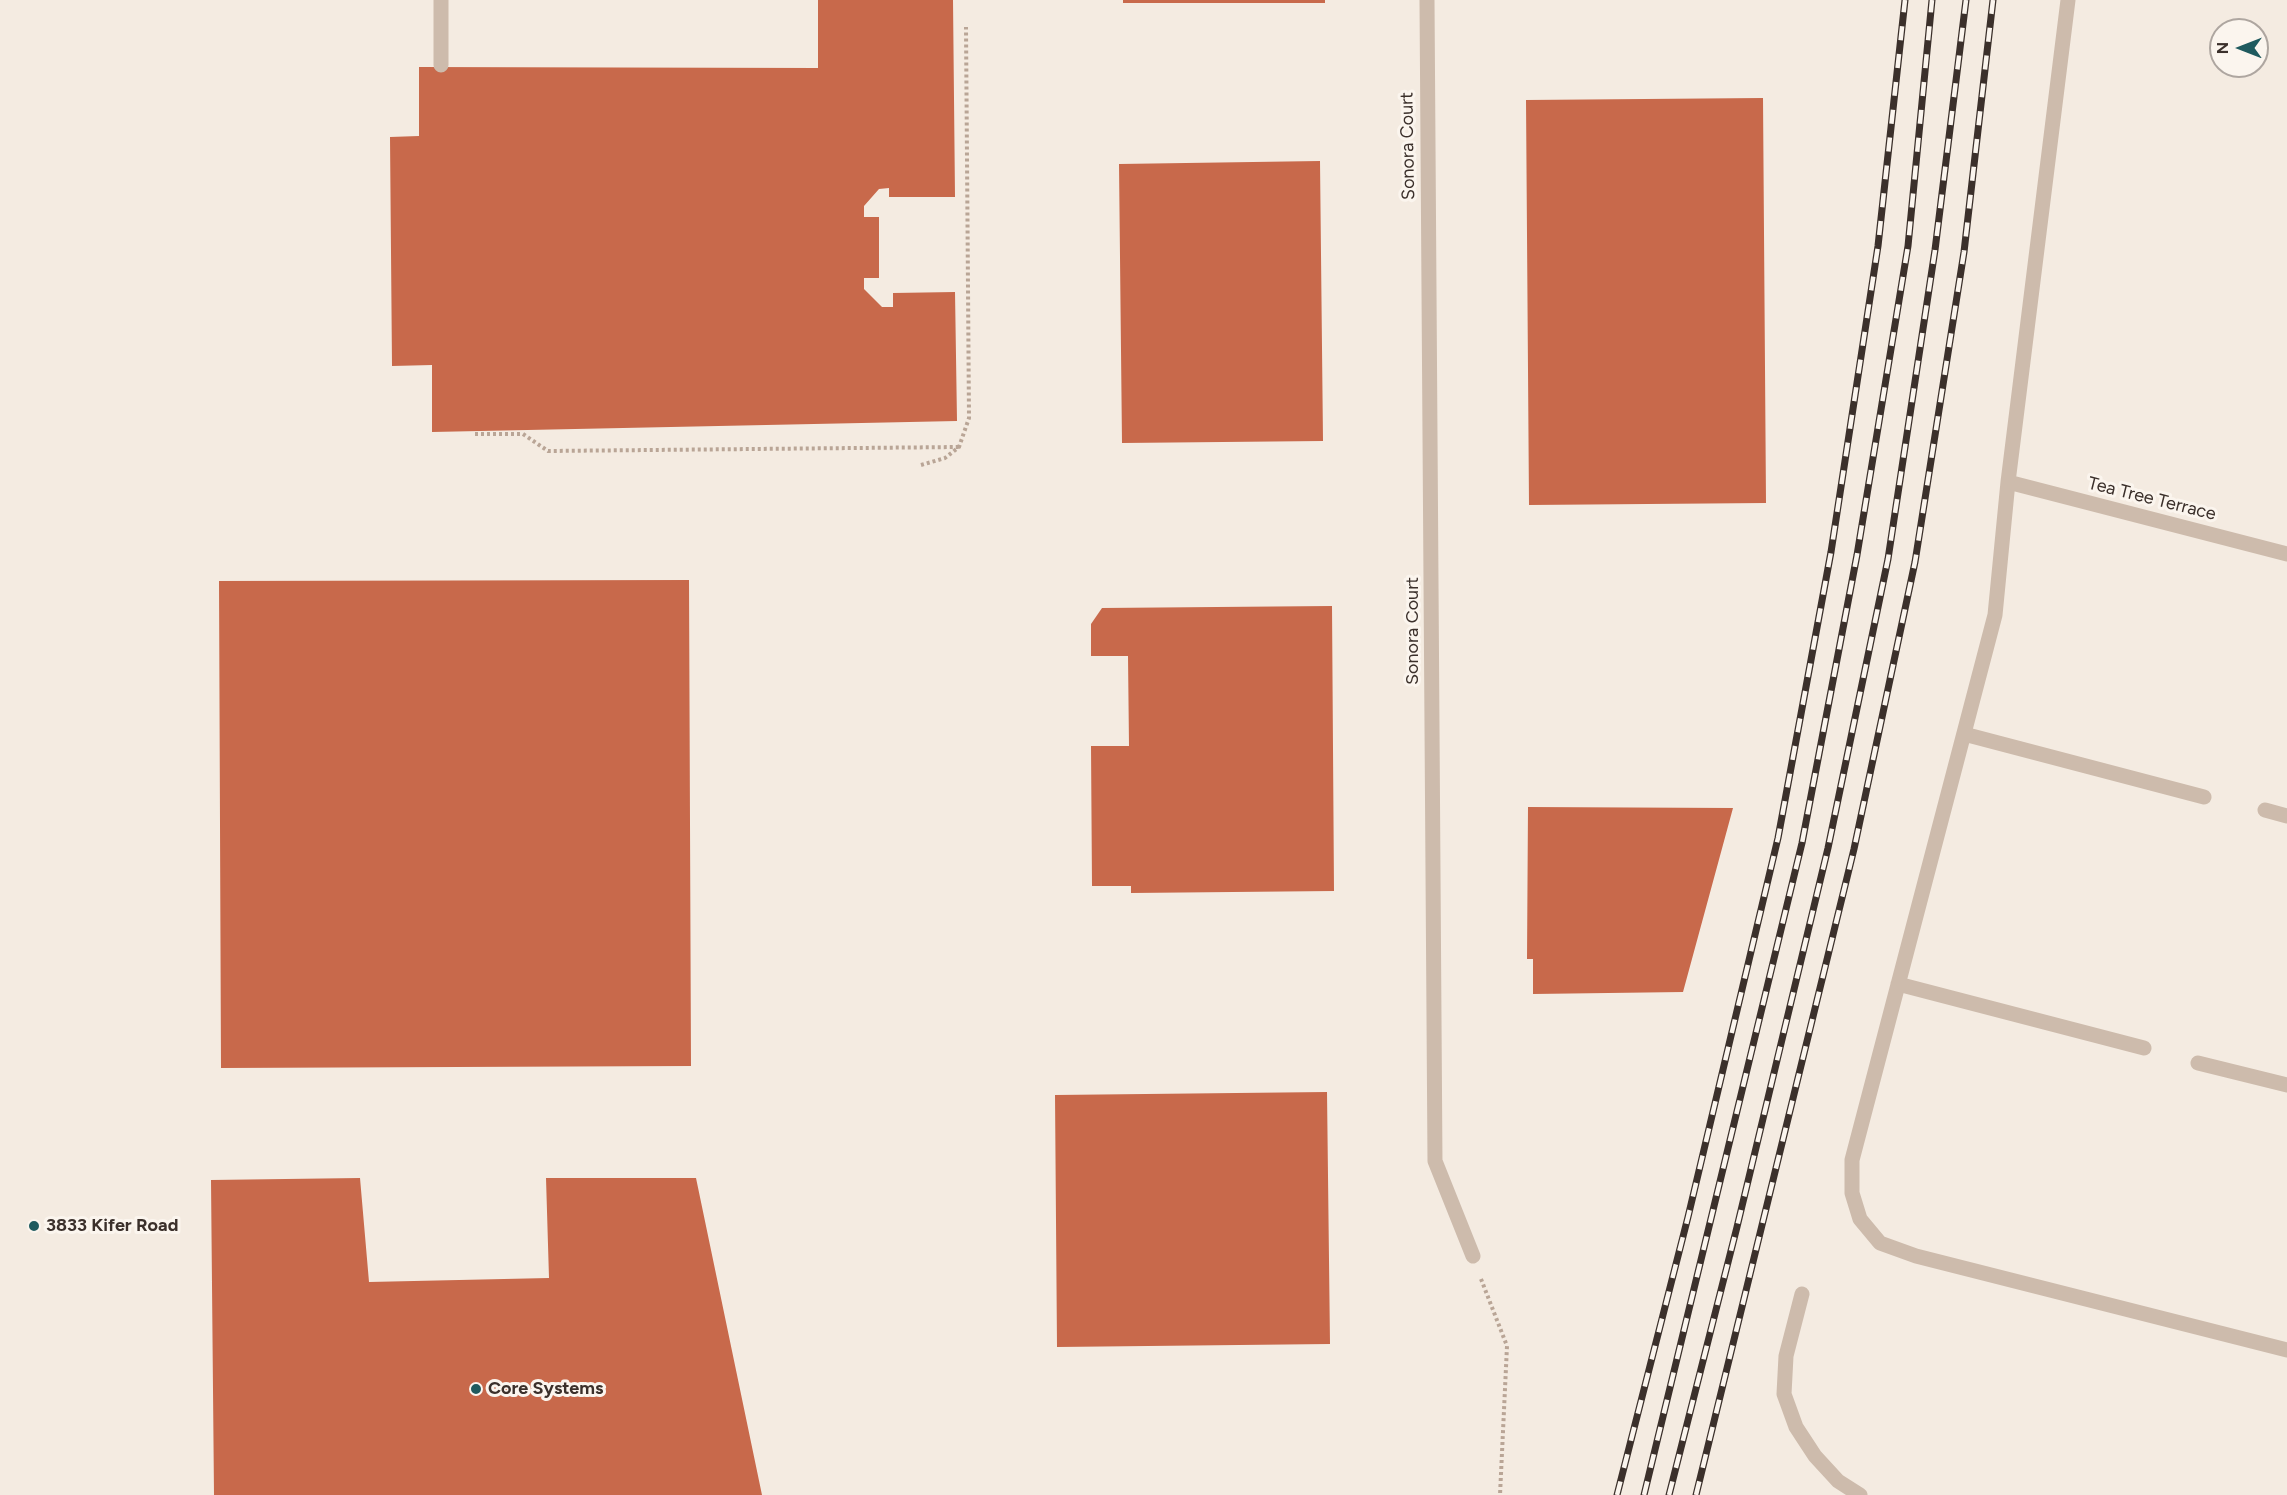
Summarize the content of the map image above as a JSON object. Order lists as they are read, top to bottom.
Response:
{
  "streets": {
    "street": ["Sonora Court", "Tea Tree Terrace"]
  },
  "places": ["3833 Kifer Road", "Core Systems"],
  "north": "left"
}
